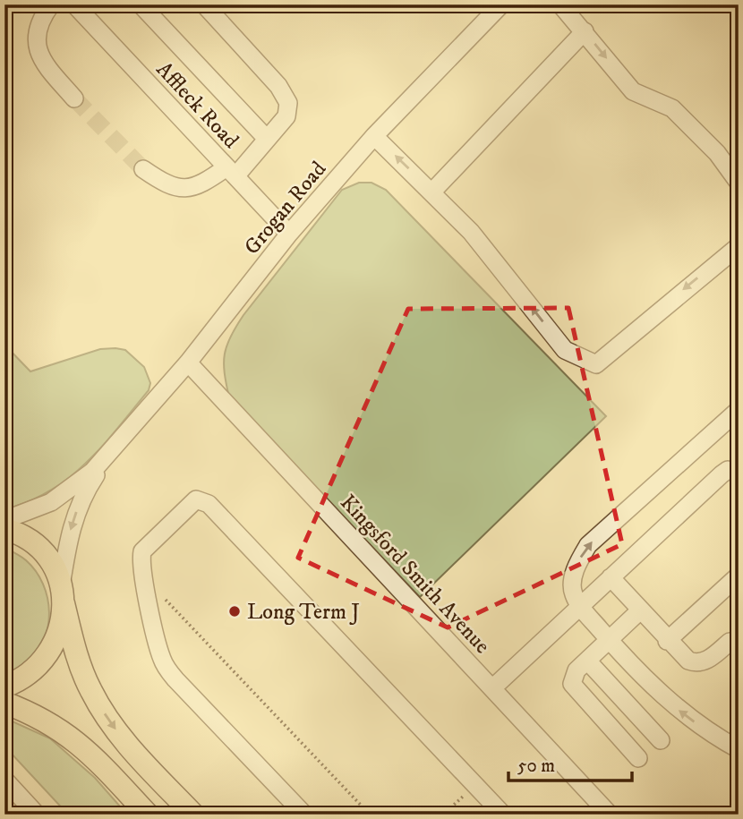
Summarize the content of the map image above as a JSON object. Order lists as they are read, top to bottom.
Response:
{
  "streets": {
    "street": ["Affleck Road", "Grogan Road", "Kingsford Smith Avenue"]
  },
  "crossings": [
    ["Affleck Road", "Grogan Road"],
    ["Grogan Road", "Kingsford Smith Avenue"]
  ],
  "places": ["Long Term J"],
  "scale_bar": "50 m"
}
